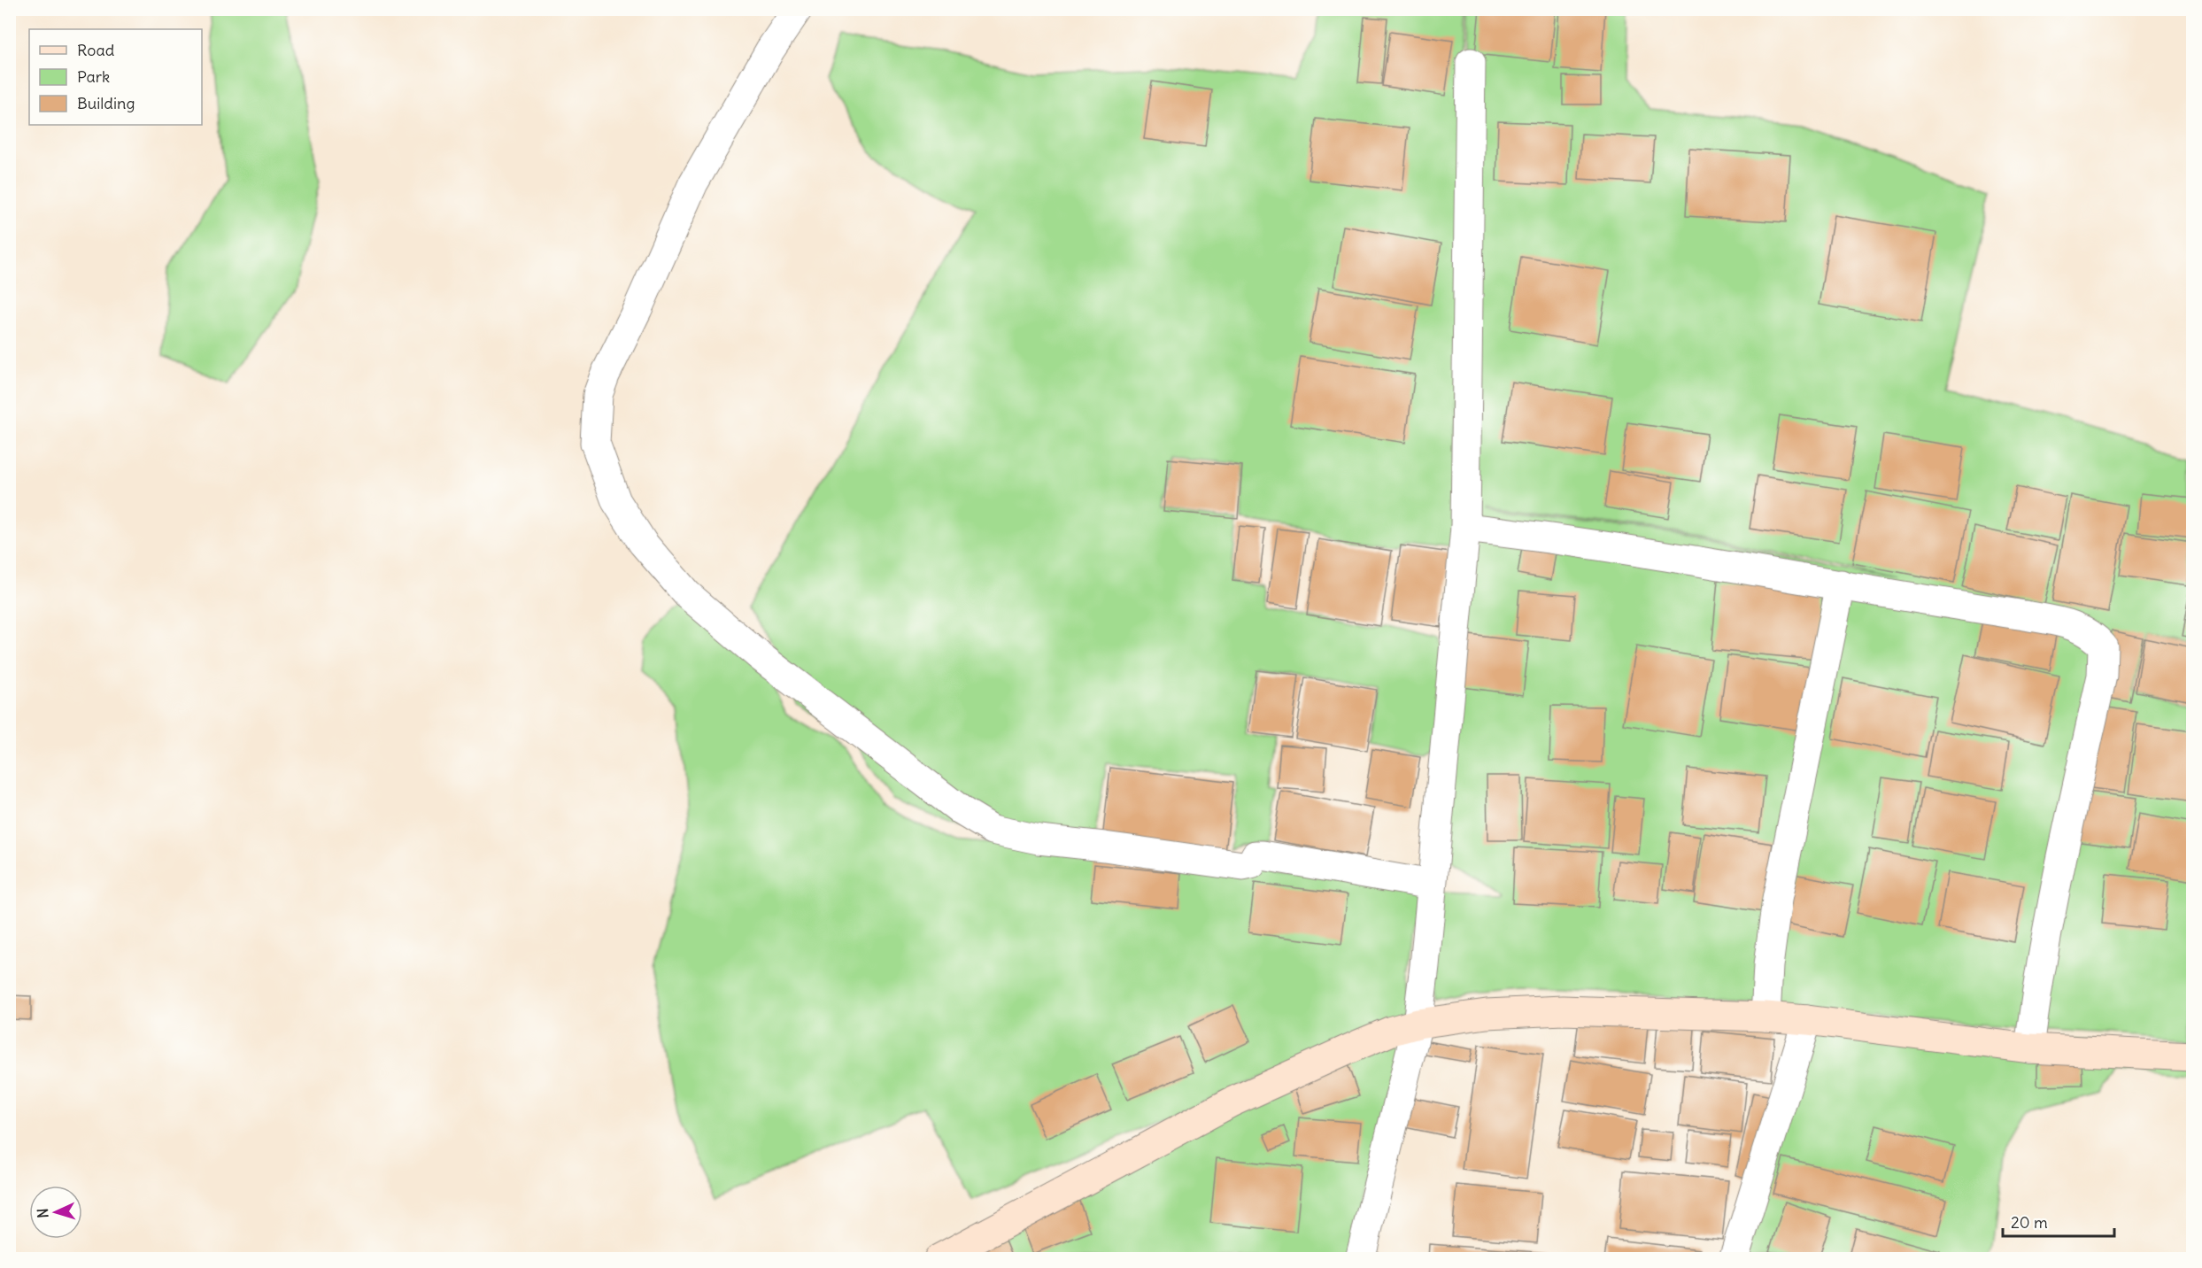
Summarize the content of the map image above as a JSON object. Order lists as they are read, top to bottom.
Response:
{
  "legend": ["Road", "Park", "Building"],
  "scale_bar": "20 m",
  "north": "left"
}
